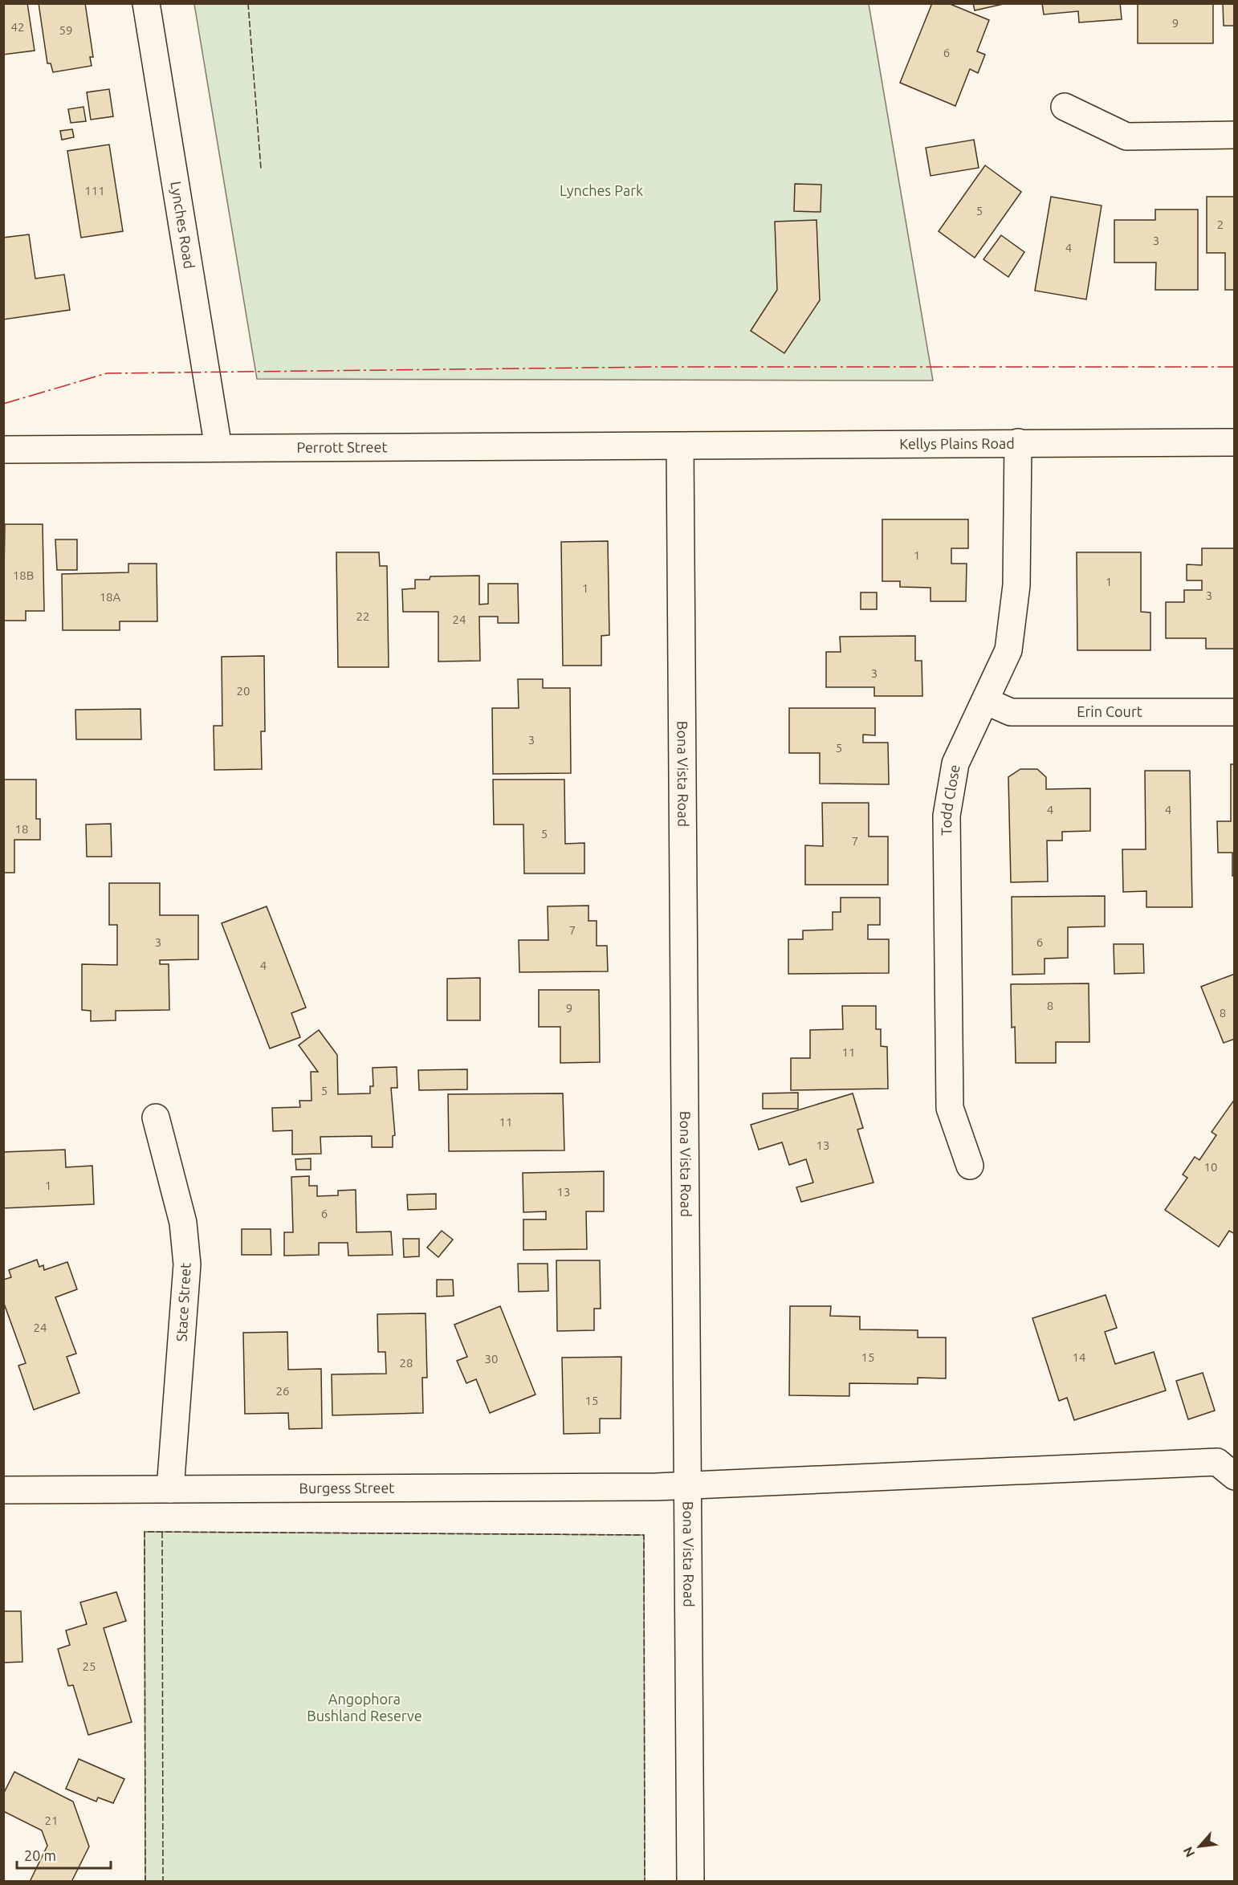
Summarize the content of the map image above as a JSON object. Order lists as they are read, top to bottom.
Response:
{
  "streets": {
    "street": [
      "Lynches Road",
      "Kellys Plains Road",
      "Perrott Street",
      "Erin Court",
      "Bona Vista Road",
      "Todd Close",
      "Stace Street",
      "Burgess Street"
    ]
  },
  "crossings": [
    ["Lynches Road", "Perrott Street"],
    ["Kellys Plains Road", "Perrott Street"],
    ["Kellys Plains Road", "Bona Vista Road"],
    ["Kellys Plains Road", "Todd Close"],
    ["Perrott Street", "Bona Vista Road"],
    ["Erin Court", "Todd Close"],
    ["Bona Vista Road", "Burgess Street"],
    ["Stace Street", "Burgess Street"]
  ],
  "parks": ["Lynches Park", "Angophora Bushland Reserve"],
  "house_numbers": [
    "9",
    "42",
    "59",
    "6",
    "111",
    "5",
    "2",
    "3",
    "4",
    "1",
    "18B",
    "1",
    "1",
    "3",
    "18A",
    "22",
    "24",
    "3",
    "20",
    "3",
    "5",
    "4",
    "4",
    "18",
    "5",
    "7",
    "7",
    "3",
    "6",
    "4",
    "8",
    "9",
    "8",
    "11",
    "5",
    "11",
    "13",
    "10",
    "1",
    "13",
    "6",
    "24",
    "15",
    "14",
    "30",
    "28",
    "26",
    "15",
    "25",
    "21"
  ],
  "scale_bar": "20 m",
  "north": "bottom left"
}
